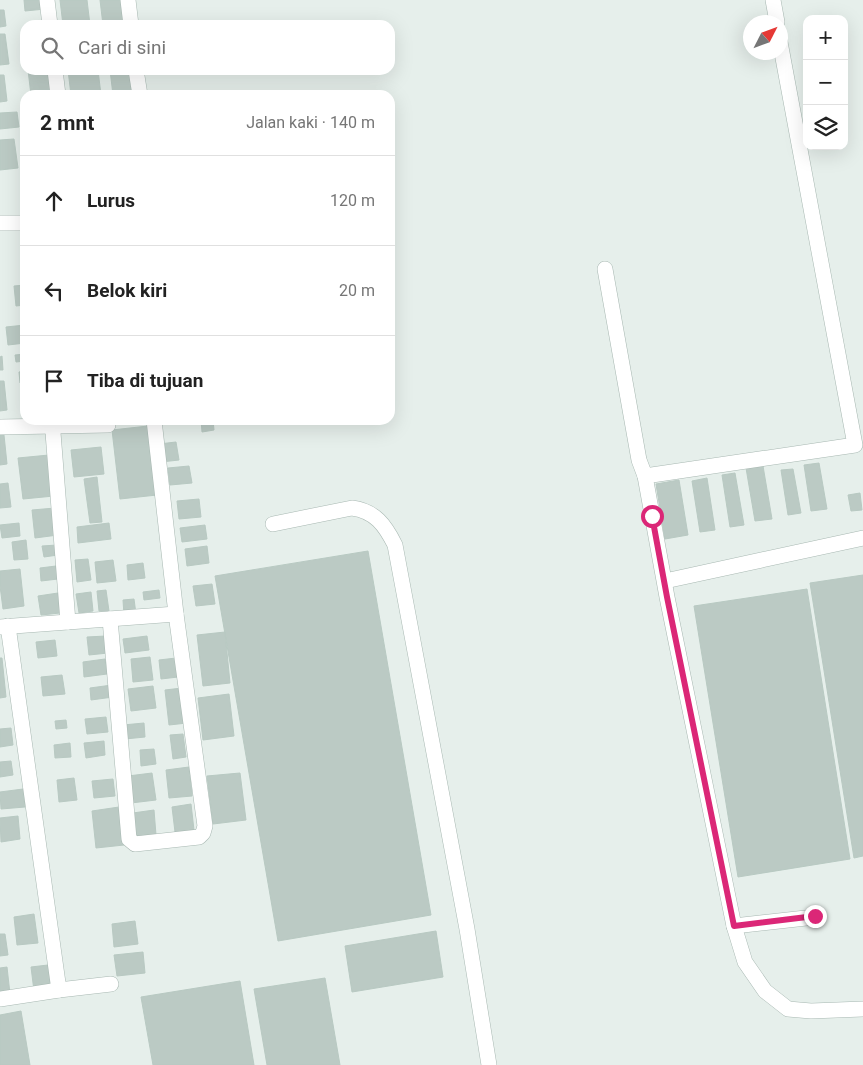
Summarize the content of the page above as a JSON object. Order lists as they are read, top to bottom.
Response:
{
  "north": "top right",
  "page": {
    "map_buttons": ["+", "−"],
    "search": "Cari di sini",
    "heading": ["2 mnt", "Jalan kaki · 140 m"],
    "list": [
      ["Lurus", "120 m"],
      ["Belok kiri", "20 m"],
      "Tiba di tujuan"
    ]
  }
}
